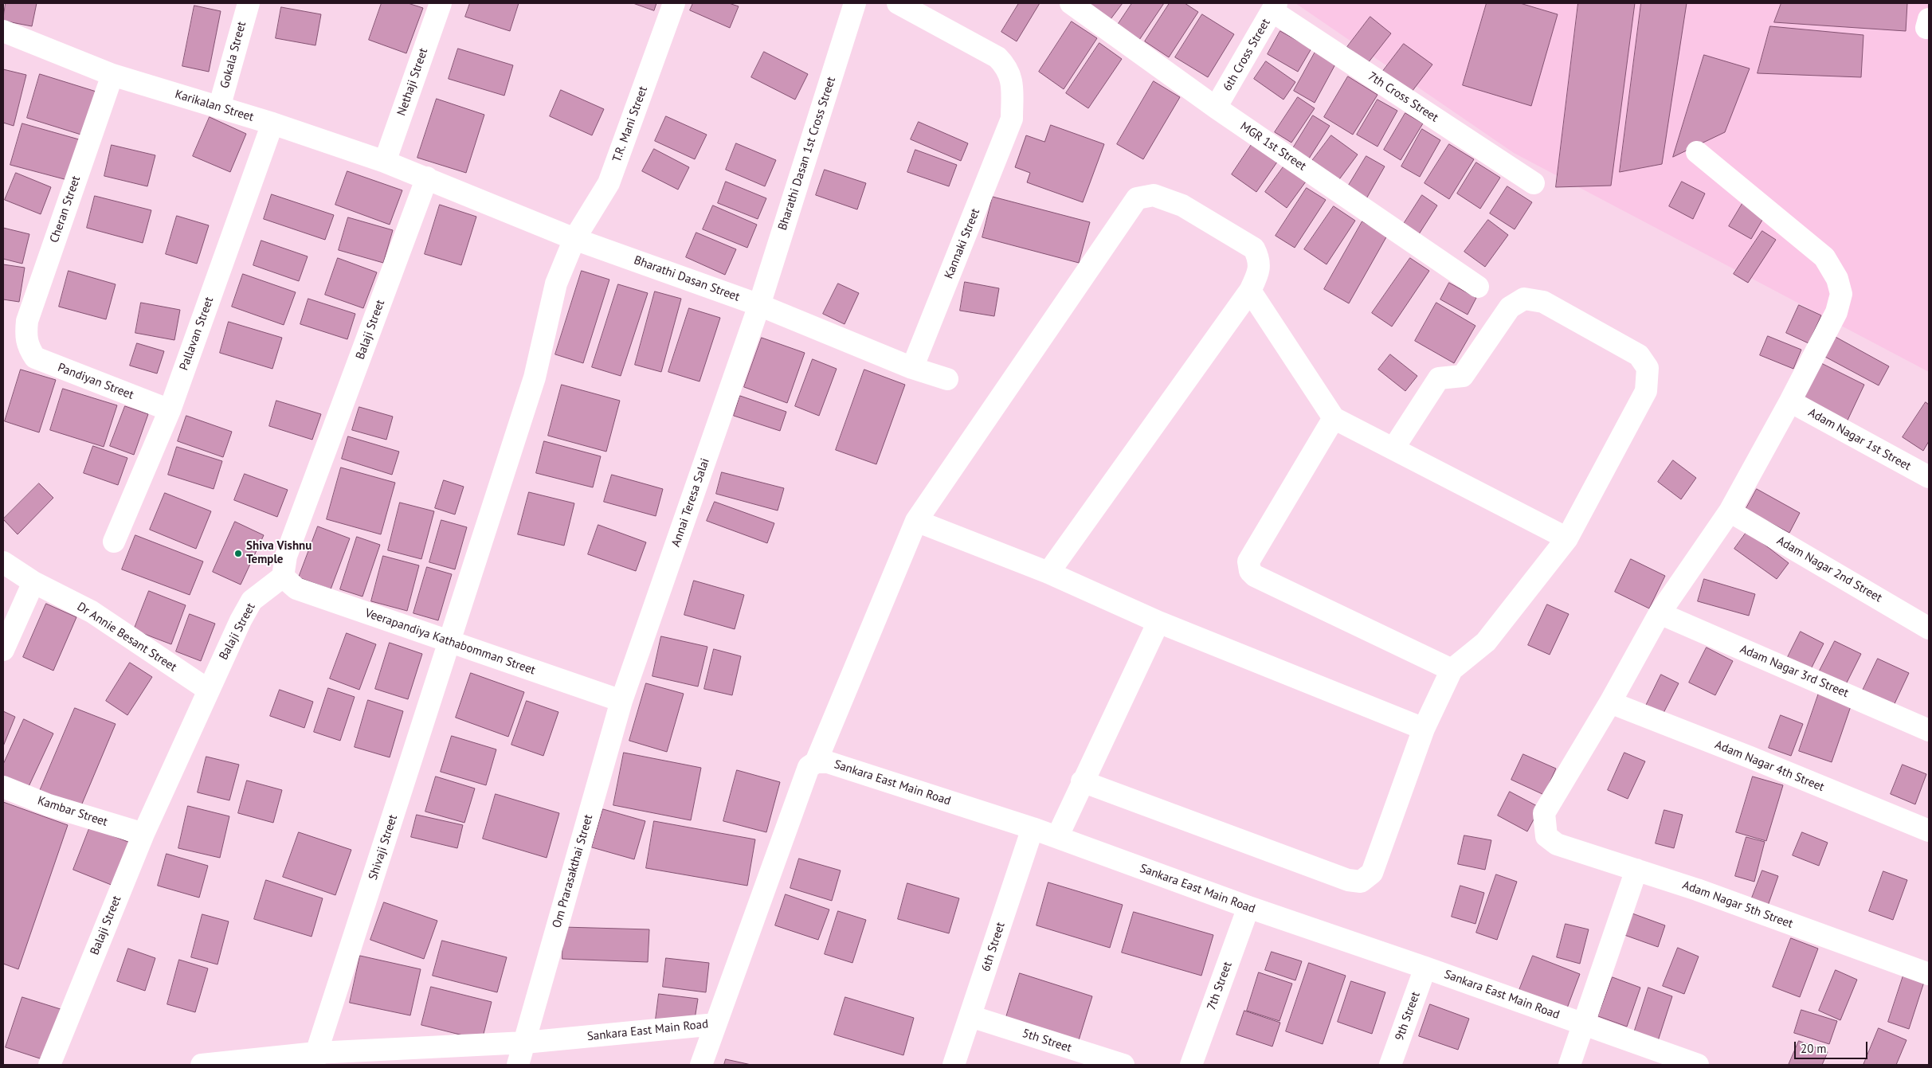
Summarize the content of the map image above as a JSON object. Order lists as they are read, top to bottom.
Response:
{
  "streets": {
    "street": [
      "Gokala Street",
      "6th Cross Street",
      "Nethaji Street",
      "7th Cross Street",
      "Karikalan Street",
      "T.R. Mani Street",
      "MGR 1st Street",
      "Bharathi Dasan 1st Cross Street",
      "Cheran Street",
      "Kannaki Street",
      "Bharathi Dasan Street",
      "Balaji Street",
      "Pallavan Street",
      "Pandiyan Street",
      "Adam Nagar 1st Street",
      "Annai Teresa Salai",
      "Adam Nagar 2nd Street",
      "Dr Annie Besant Street",
      "Veerapandiya Kathabomman Street",
      "Adam Nagar 3rd Street",
      "Adam Nagar 4th Street",
      "Sankara East Main Road",
      "Kambar Street",
      "Shivaji Street",
      "Om Prarasakthai Street",
      "Adam Nagar 5th Street",
      "6th Street",
      "7th Street",
      "9th Street",
      "5th Street"
    ]
  },
  "crossings": [
    ["Gokala Street", "Karikalan Street"],
    ["6th Cross Street", "7th Cross Street"],
    ["6th Cross Street", "MGR 1st Street"],
    ["Nethaji Street", "Karikalan Street"],
    ["Karikalan Street", "Cheran Street"],
    ["Karikalan Street", "Bharathi Dasan Street"],
    ["Karikalan Street", "Balaji Street"],
    ["Karikalan Street", "Pallavan Street"],
    ["T.R. Mani Street", "Bharathi Dasan Street"],
    ["T.R. Mani Street", "Veerapandiya Kathabomman Street"],
    ["T.R. Mani Street", "Shivaji Street"],
    ["Bharathi Dasan 1st Cross Street", "Bharathi Dasan Street"],
    ["Bharathi Dasan 1st Cross Street", "Annai Teresa Salai"],
    ["Cheran Street", "Pandiyan Street"],
    ["Kannaki Street", "Bharathi Dasan Street"],
    ["Bharathi Dasan Street", "Balaji Street"],
    ["Bharathi Dasan Street", "Annai Teresa Salai"],
    ["Balaji Street", "Dr Annie Besant Street"],
    ["Balaji Street", "Veerapandiya Kathabomman Street"],
    ["Balaji Street", "Kambar Street"],
    ["Pallavan Street", "Pandiyan Street"],
    ["Annai Teresa Salai", "Veerapandiya Kathabomman Street"],
    ["Annai Teresa Salai", "Om Prarasakthai Street"],
    ["Veerapandiya Kathabomman Street", "Shivaji Street"],
    ["Veerapandiya Kathabomman Street", "Om Prarasakthai Street"],
    ["Adam Nagar 4th Street", "Adam Nagar 5th Street"],
    ["Sankara East Main Road", "Shivaji Street"],
    ["Sankara East Main Road", "Om Prarasakthai Street"],
    ["Sankara East Main Road", "6th Street"],
    ["Sankara East Main Road", "7th Street"],
    ["Sankara East Main Road", "9th Street"],
    ["6th Street", "5th Street"]
  ],
  "places": ["Shiva Vishnu Temple"],
  "scale_bar": "20 m"
}
